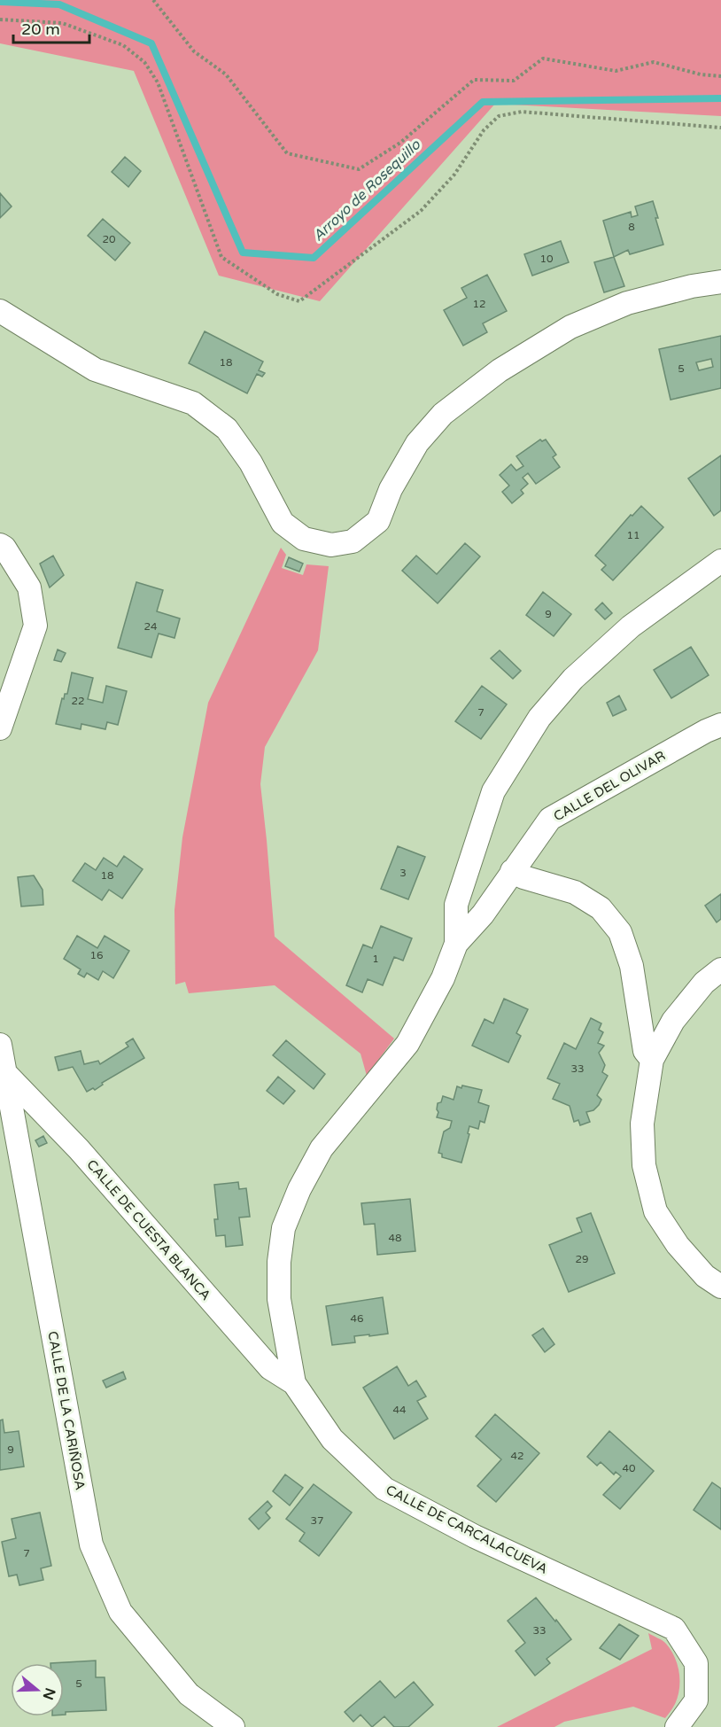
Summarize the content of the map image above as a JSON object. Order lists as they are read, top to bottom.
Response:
{
  "streets": {
    "street": [
      "CALLE DEL OLIVAR",
      "CALLE DE CUESTA BLANCA",
      "CALLE DE LA CARIÑOSA",
      "CALLE DE CARCALACUEVA"
    ]
  },
  "crossings": [
    ["CALLE DEL OLIVAR", "CALLE DE CARCALACUEVA"],
    ["CALLE DE CUESTA BLANCA", "CALLE DE LA CARIÑOSA"],
    ["CALLE DE CUESTA BLANCA", "CALLE DE CARCALACUEVA"]
  ],
  "water": ["Arroyo de Rosequillo"],
  "house_numbers": [
    "8",
    "20",
    "10",
    "12",
    "18",
    "5",
    "11",
    "9",
    "24",
    "22",
    "7",
    "3",
    "18",
    "16",
    "1",
    "33",
    "48",
    "29",
    "46",
    "44",
    "9",
    "42",
    "40",
    "37",
    "7",
    "33",
    "5"
  ],
  "scale_bar": "20 m",
  "north": "right"
}
